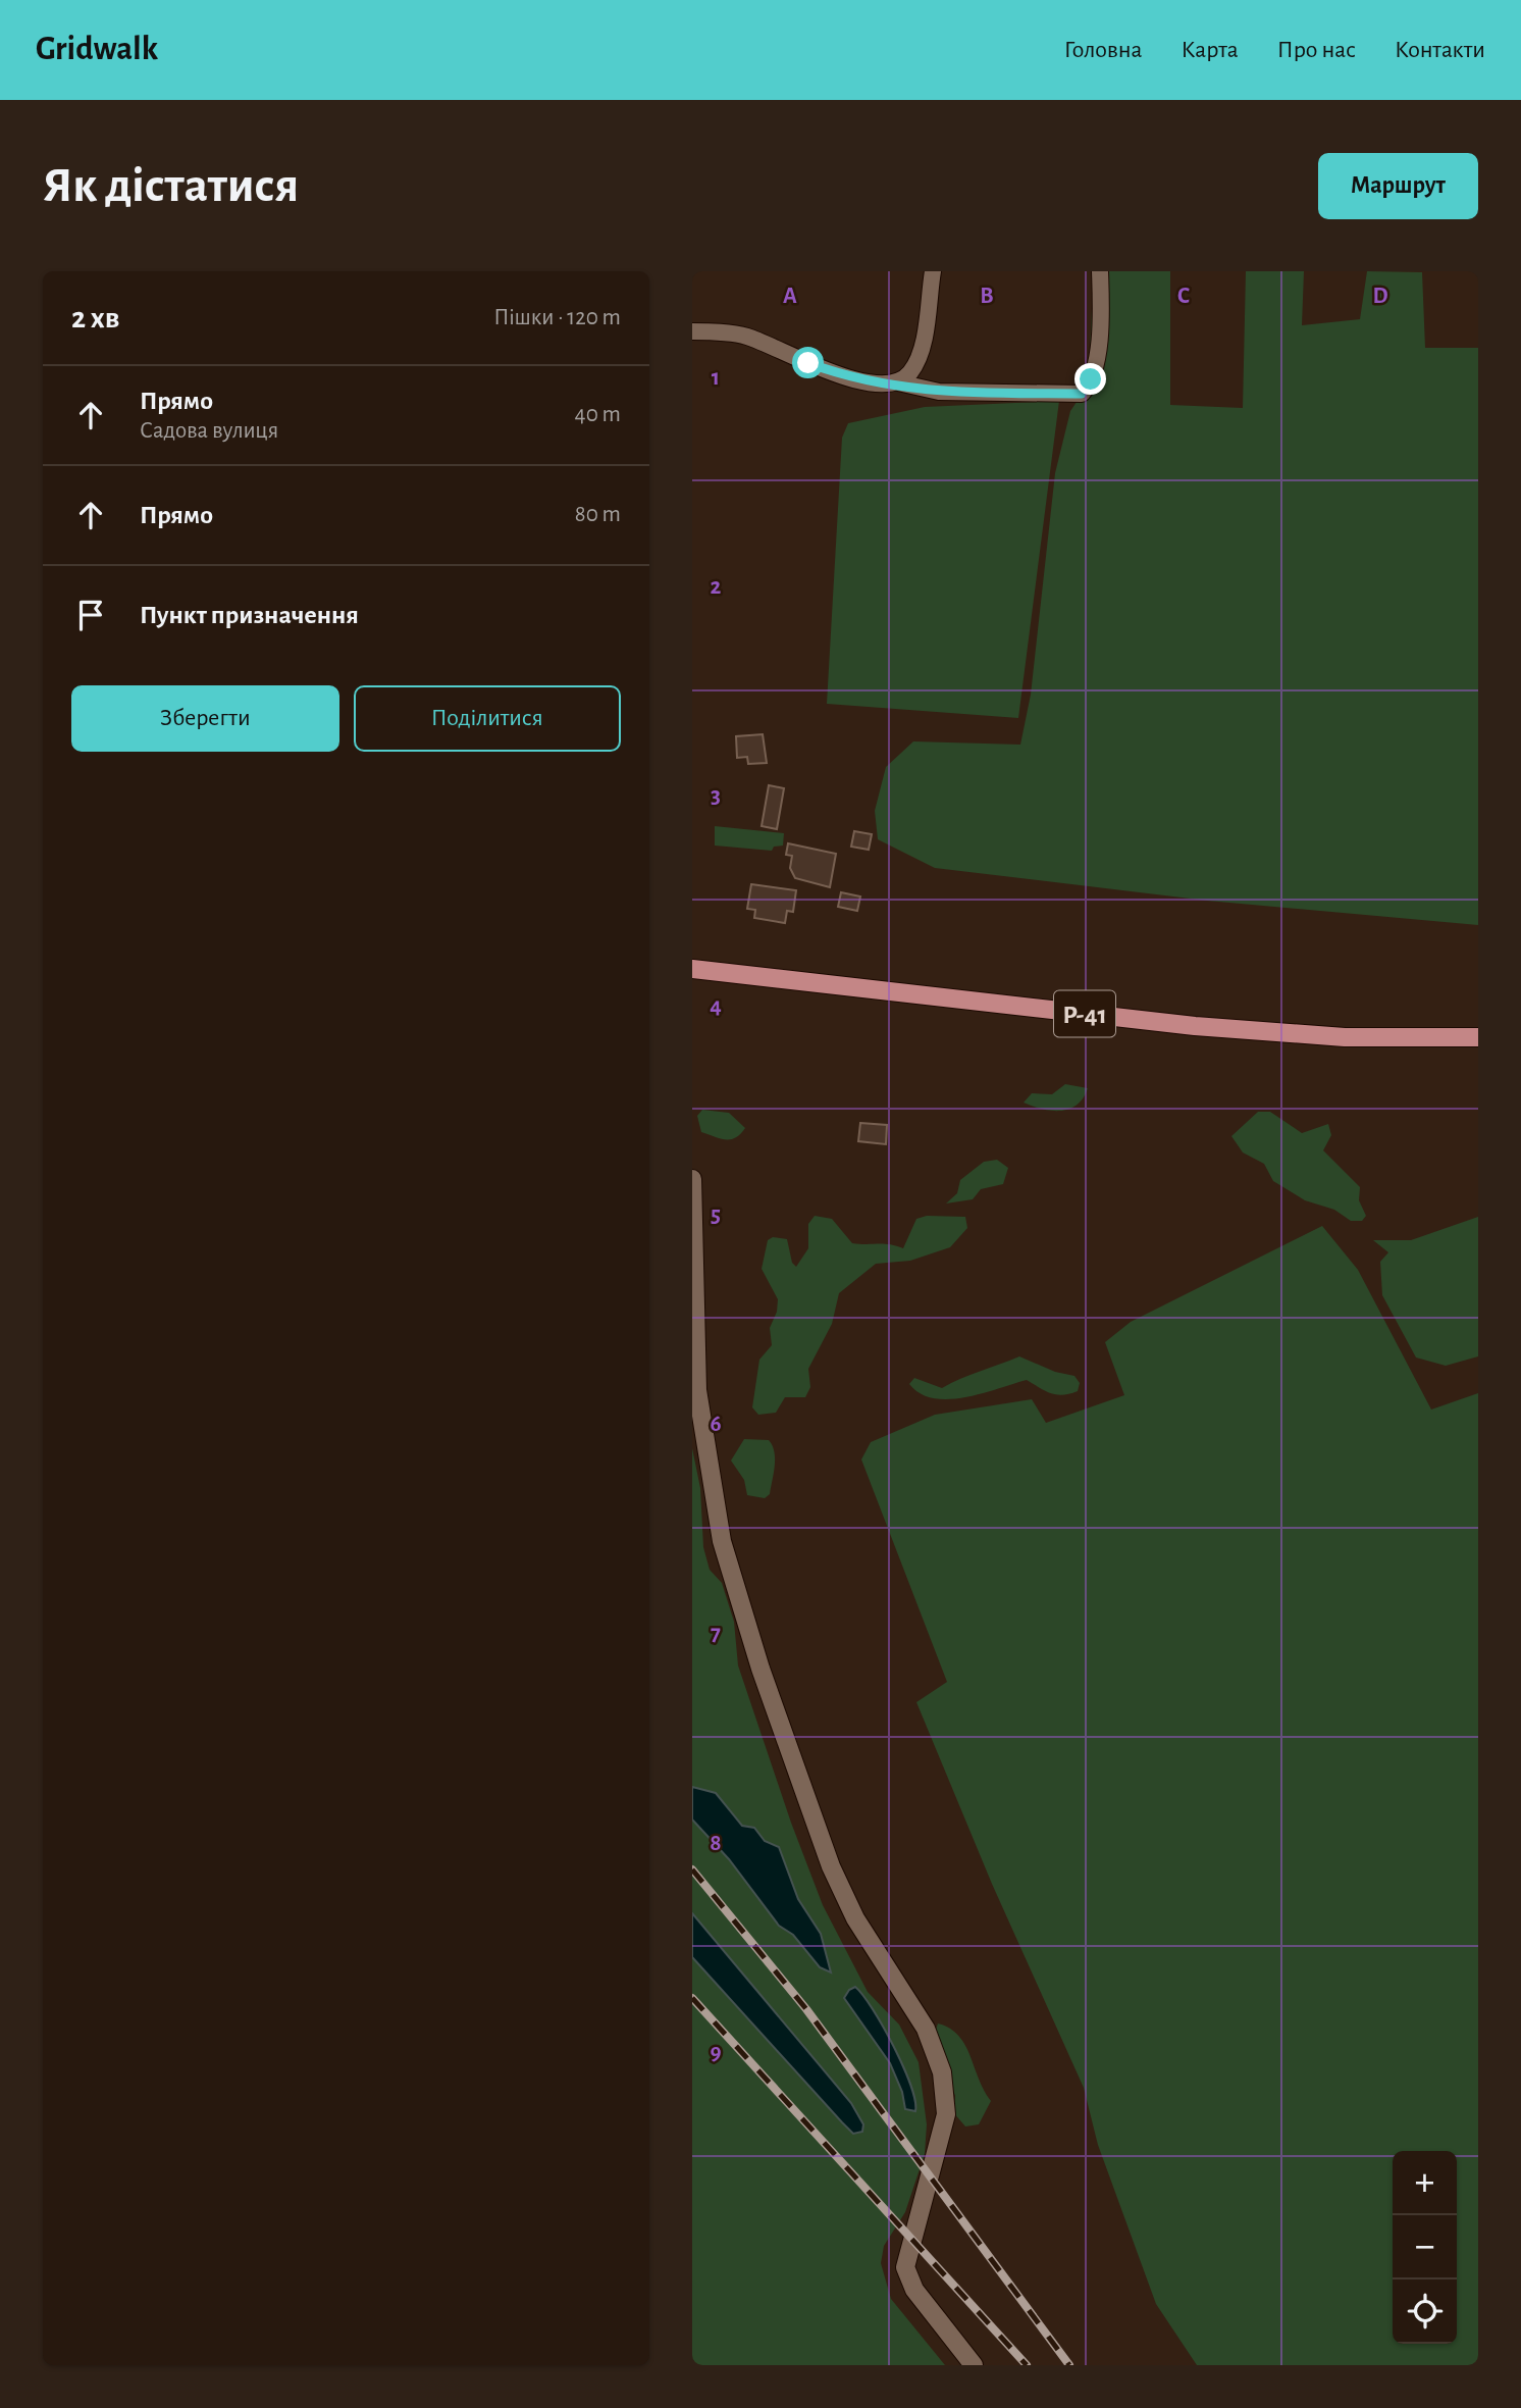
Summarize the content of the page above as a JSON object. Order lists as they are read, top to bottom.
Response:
{
  "streets": {
    "main road": ["Р-41"]
  },
  "page": {
    "header": "Gridwalk",
    "nav": [
      "Головна",
      "Карта",
      "Про нас",
      "Контакти"
    ],
    "buttons": [
      "Маршрут",
      ["Зберегти", "Поділитися"]
    ],
    "title": "Як дістатися",
    "heading": ["2 хв", "Пішки · 120 m"],
    "list": [
      ["Прямо", "Садова вулиця", "40 m"],
      ["Прямо", "80 m"],
      "Пункт призначення"
    ],
    "map_buttons": ["+", "−"]
  },
  "grid": {
    "columns": [
      "A",
      "B",
      "C",
      "D"
    ],
    "rows": [
      "1",
      "2",
      "3",
      "4",
      "5",
      "6",
      "7",
      "8",
      "9"
    ]
  }
}
